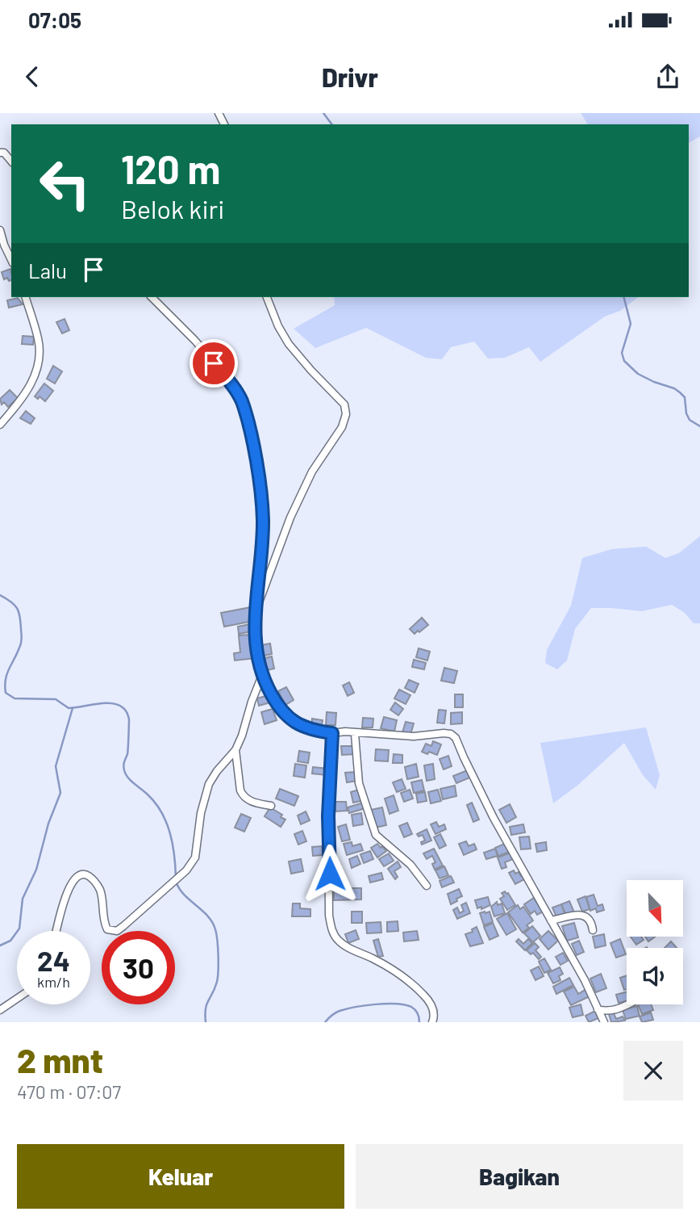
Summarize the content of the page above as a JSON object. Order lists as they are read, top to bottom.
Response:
{
  "north": "bottom right",
  "page": {
    "status": "07:05",
    "header": "Drivr",
    "turn": ["120 m", "Belok kiri"],
    "then": "Lalu",
    "speed": "24 km/h",
    "limit": "30",
    "heading": ["2 mnt", "470 m · 07:07"],
    "buttons": ["Keluar", "Bagikan"]
  }
}
